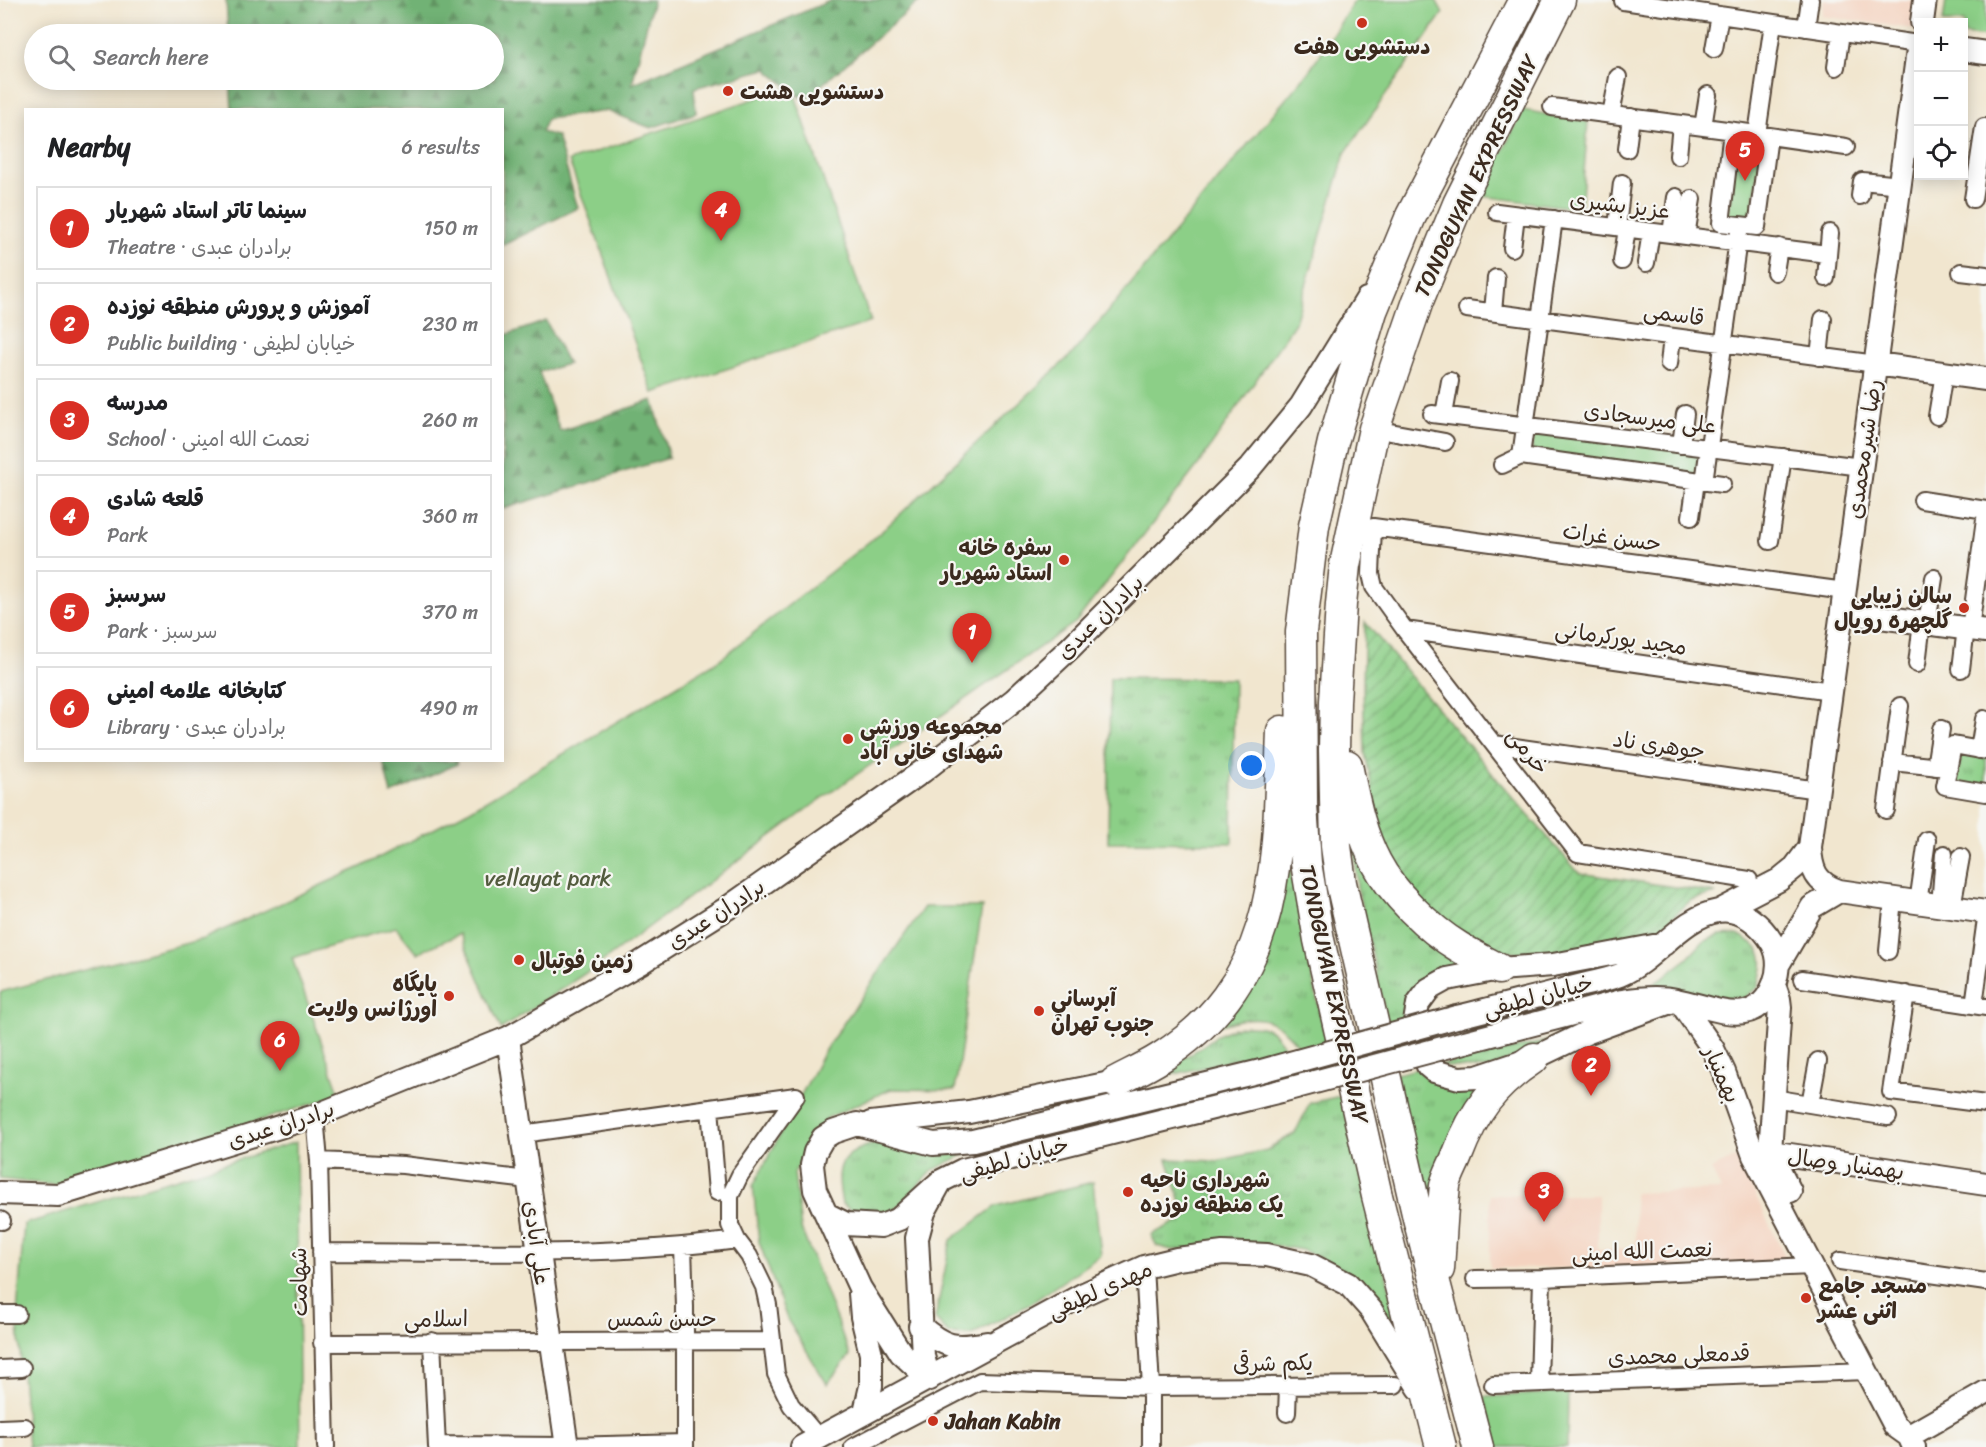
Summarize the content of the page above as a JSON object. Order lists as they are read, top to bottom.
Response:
{
  "streets": {
    "highway": ["TONDGUYAN EXPRESSWAY"],
    "main road": [
      "رضا شیرمحمدی",
      "برادران عبدی",
      "خیابان لطیفی",
      "بهمنیار",
      "بهمنیار وصال",
      "علی آبادی",
      "مهدی لطیفی"
    ],
    "street": [
      "عزیز بشیری",
      "قاسمی",
      "علی میرسجادی",
      "حسن غرات",
      "مجید پورکرمانی",
      "جوهری ناد",
      "خرمی",
      "نعمت الله امینی",
      "شهامت",
      "حسن شمس",
      "اسلامی",
      "قدمعلی محمدی",
      "یکم شرقی"
    ]
  },
  "crossings": [
    ["TONDGUYAN EXPRESSWAY", "برادران عبدی"],
    ["TONDGUYAN EXPRESSWAY", "مهدی لطیفی"],
    ["قاسمی", "رضا شیرمحمدی"],
    ["علی میرسجادی", "رضا شیرمحمدی"],
    ["رضا شیرمحمدی", "حسن غرات"],
    ["رضا شیرمحمدی", "مجید پورکرمانی"],
    ["رضا شیرمحمدی", "جوهری ناد"],
    ["رضا شیرمحمدی", "خیابان لطیفی"],
    ["حسن غرات", "خرمی"],
    ["برادران عبدی", "علی آبادی"],
    ["برادران عبدی", "شهامت"],
    ["مجید پورکرمانی", "خرمی"],
    ["جوهری ناد", "خرمی"],
    ["خیابان لطیفی", "بهمنیار"],
    ["بهمنیار", "بهمنیار وصال"],
    ["بهمنیار وصال", "نعمت الله امینی"],
    ["بهمنیار وصال", "قدمعلی محمدی"],
    ["علی آبادی", "حسن شمس"],
    ["علی آبادی", "اسلامی"],
    ["شهامت", "اسلامی"],
    ["حسن شمس", "اسلامی"]
  ],
  "parks": ["vellayat park"],
  "places": [
    "دستشویی هفت",
    "دستشویی هشت",
    "سفره خانه استاد شهریار",
    "سالن زیبایی گلچهره رویال",
    "مجموعه ورزشی شهدای خانی آباد",
    "زمین فوتبال",
    "پایگاه اورژانس ولایت",
    "آبرساني جنوب تهران",
    "شهرداری ناحیه یک منطقه نوزده",
    "مسجد جامع اثنی عشر",
    "Jahan Kabin"
  ],
  "page": {
    "map_buttons": ["+", "−"],
    "search": "Search here",
    "heading": ["Nearby", "6 results"],
    "pins": [
      "5",
      "4",
      "1",
      "6",
      "2",
      "3"
    ],
    "list": [
      {
        "mark": "1",
        "name": "سینما تاتر استاد شهریار",
        "note": "Theatre · برادران عبدی",
        "value": "150 m"
      },
      {
        "mark": "2",
        "name": "آموزش و پرورش منطقه نوزده",
        "note": "Public building · خیابان لطیفی",
        "value": "230 m"
      },
      {
        "mark": "3",
        "name": "مدرسه",
        "note": "School · نعمت الله امینی",
        "value": "260 m"
      },
      {
        "mark": "4",
        "name": "قلعه شادی",
        "note": "Park",
        "value": "360 m"
      },
      {
        "mark": "5",
        "name": "سرسبز",
        "note": "Park · سرسبز",
        "value": "370 m"
      },
      {
        "mark": "6",
        "name": "کتابخانه علامه امینی",
        "note": "Library · برادران عبدی",
        "value": "490 m"
      }
    ]
  }
}
